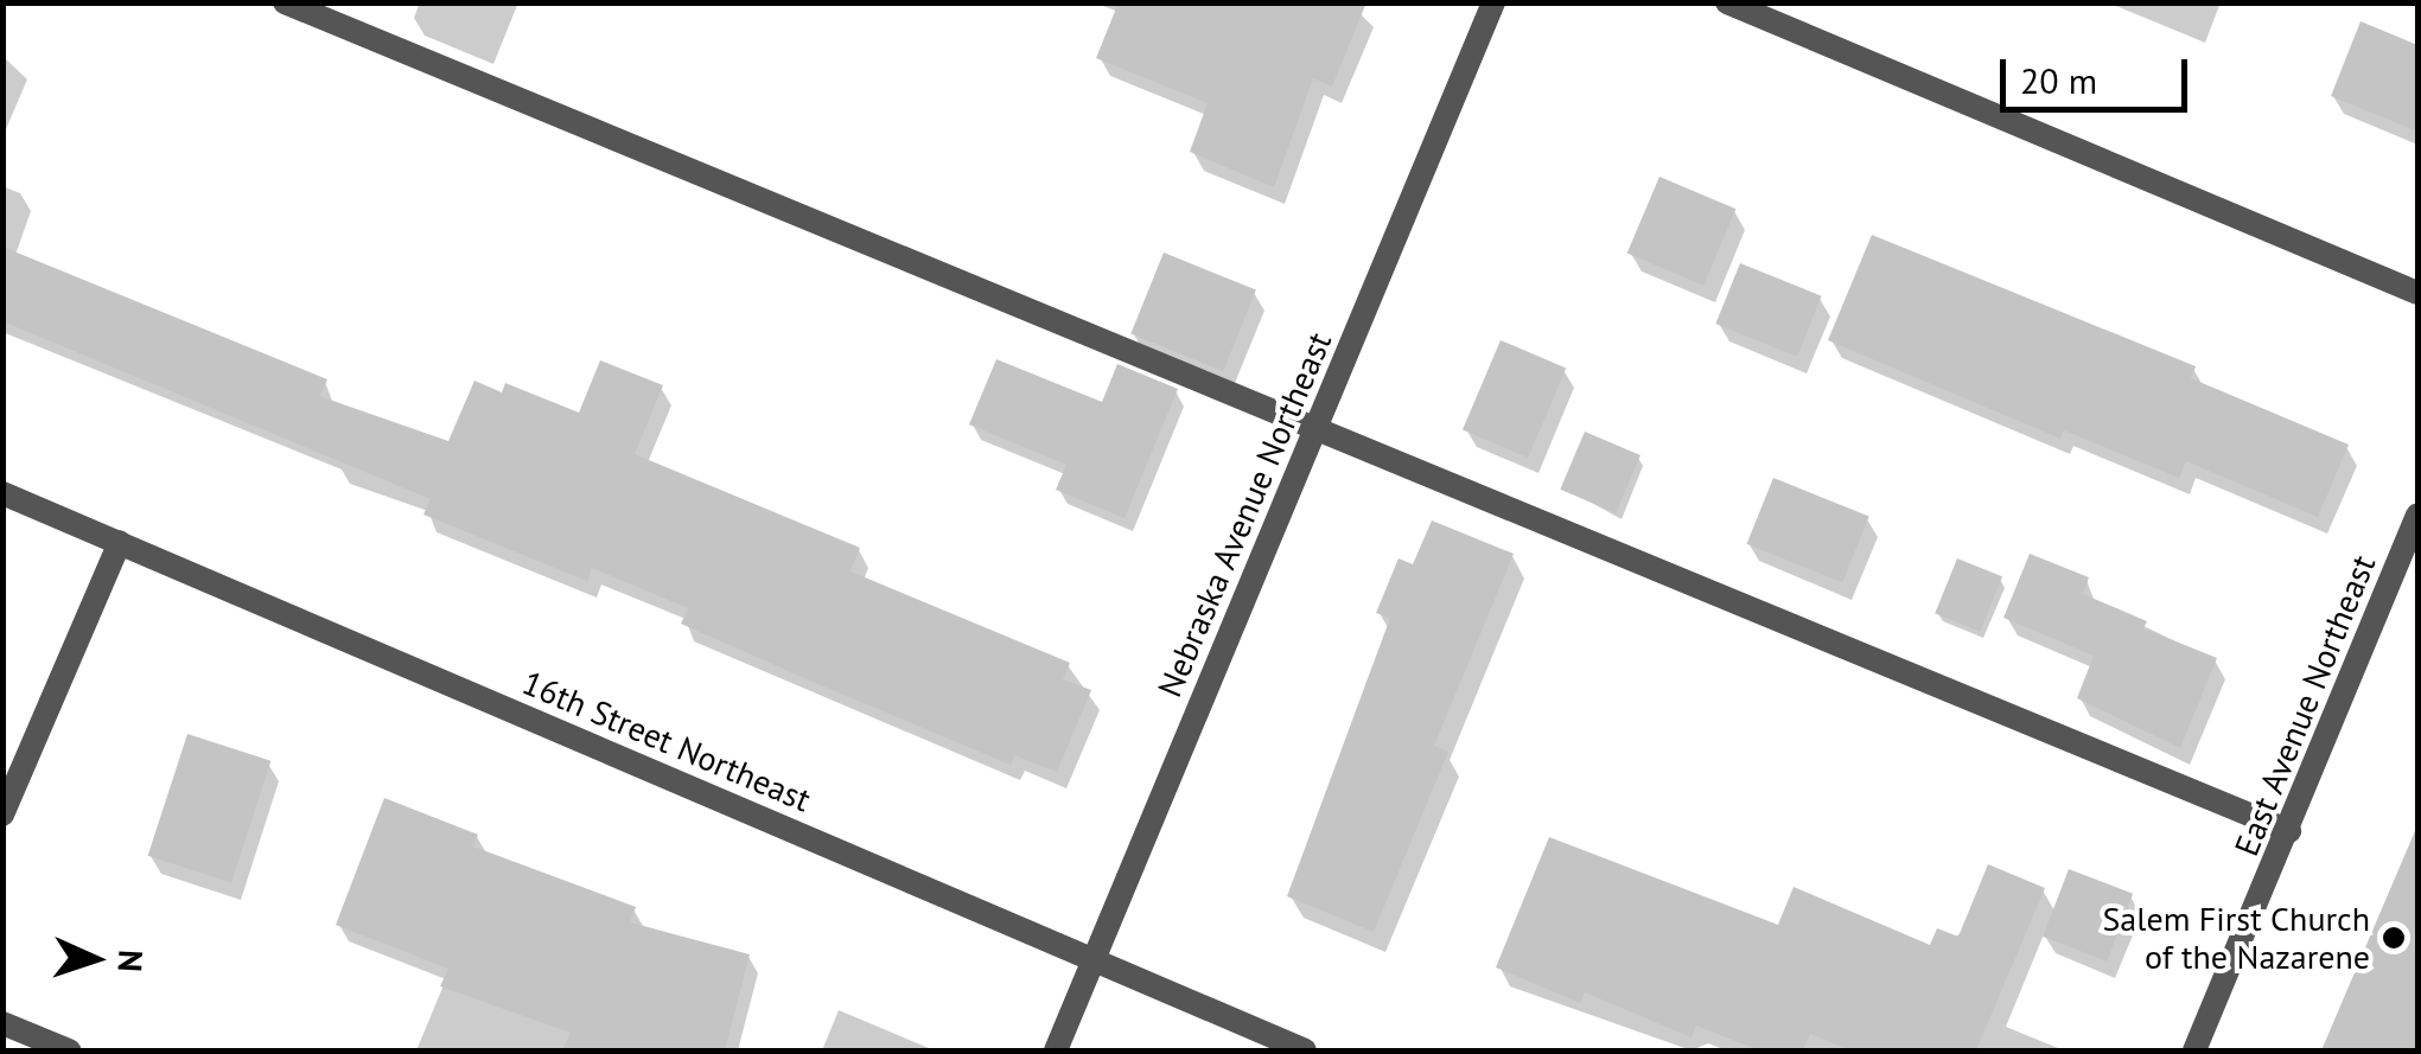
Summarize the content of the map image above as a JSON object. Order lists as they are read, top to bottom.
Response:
{
  "streets": {
    "street": ["Nebraska Avenue Northeast", "East Avenue Northeast", "16th Street Northeast"]
  },
  "crossings": [
    ["Nebraska Avenue Northeast", "16th Street Northeast"]
  ],
  "places": ["Salem First Church of the Nazarene"],
  "scale_bar": "20 m",
  "north": "right"
}
